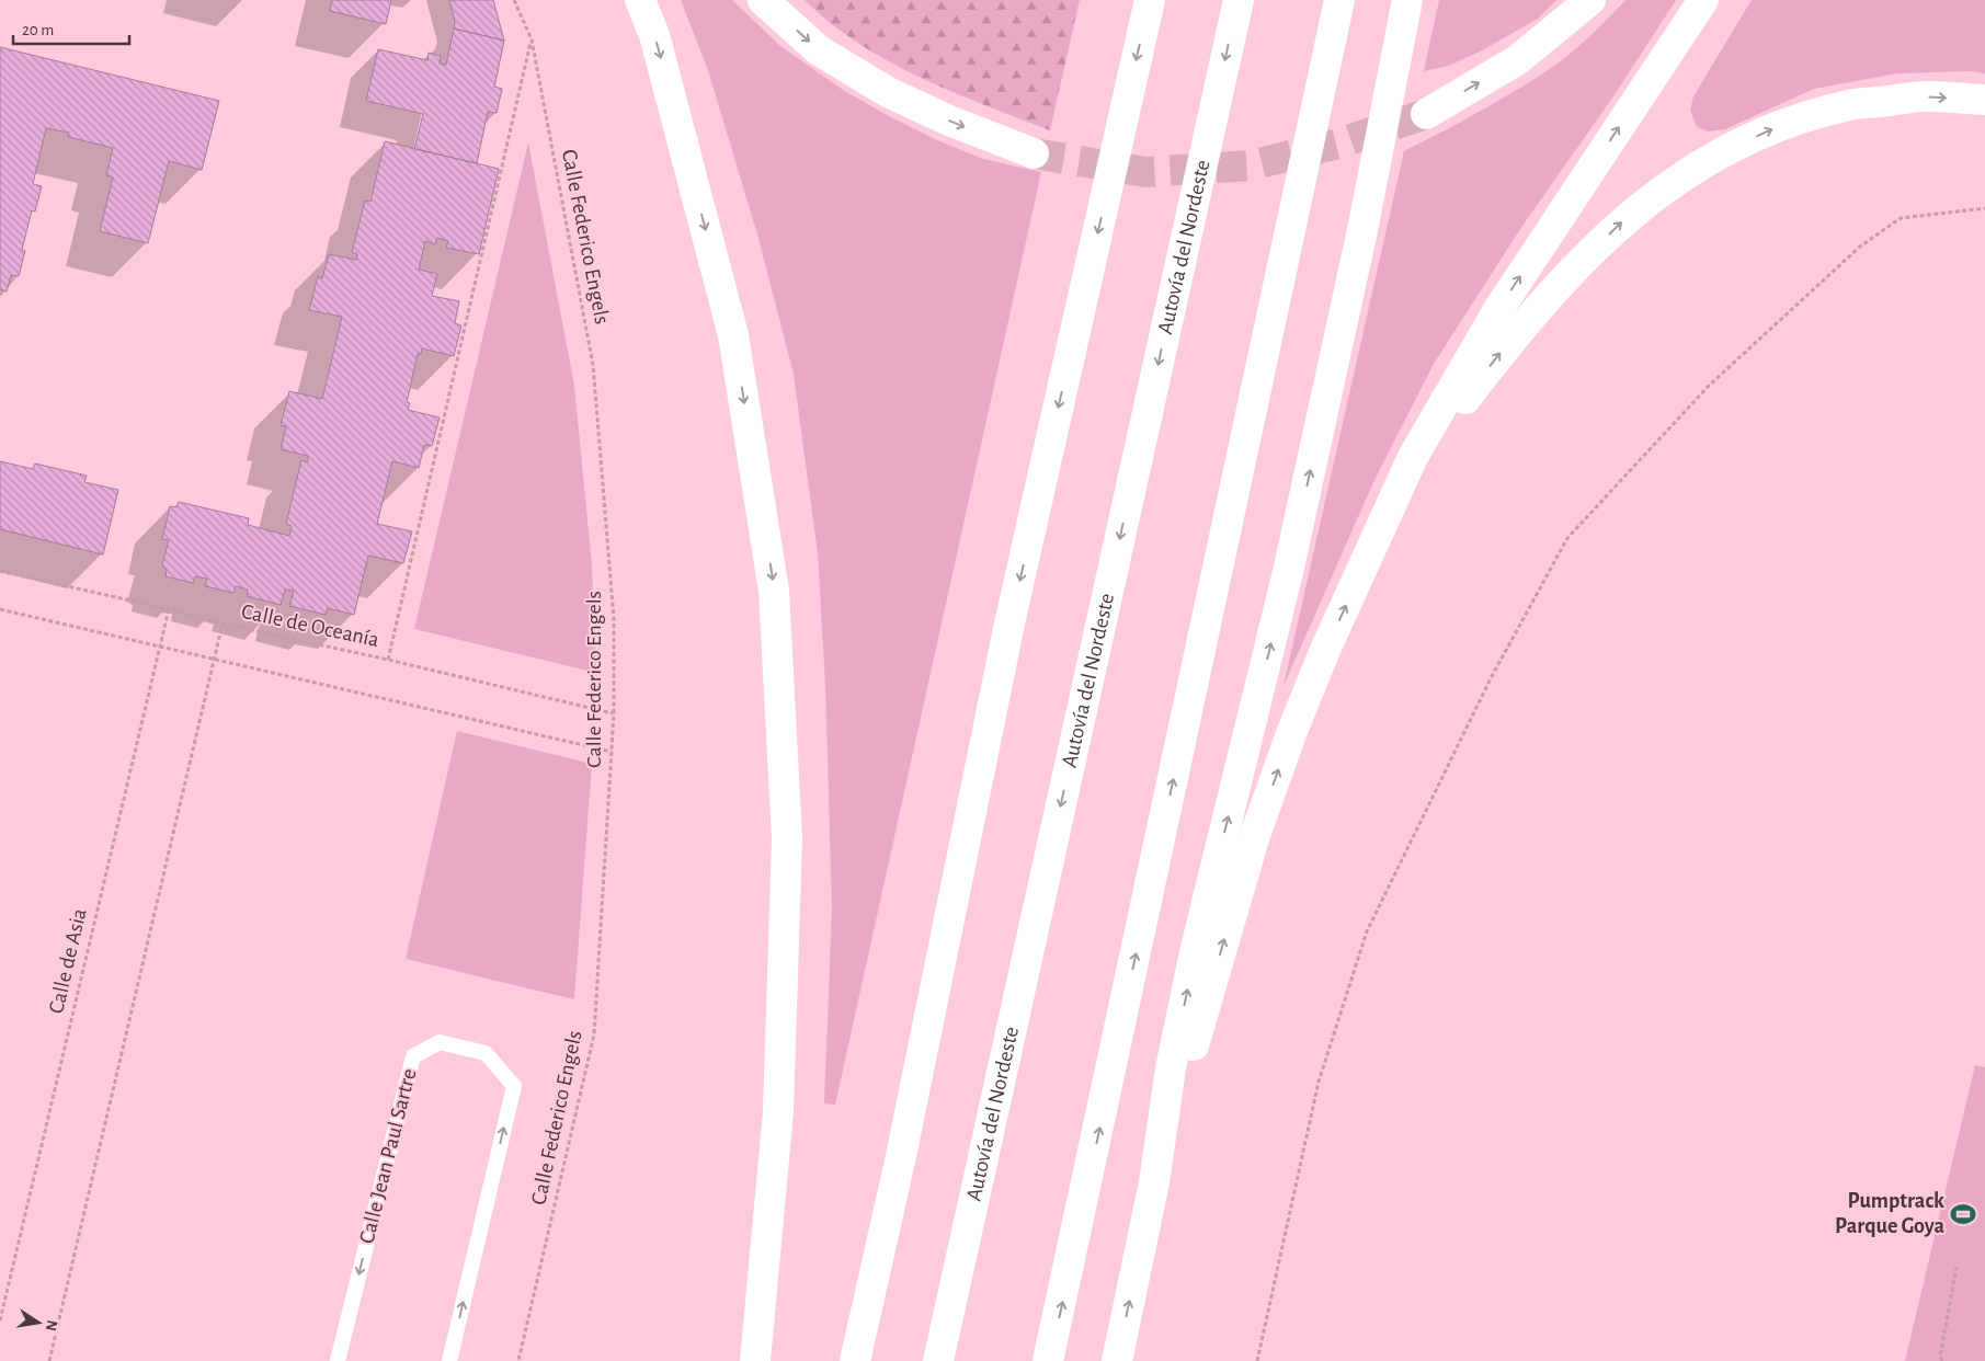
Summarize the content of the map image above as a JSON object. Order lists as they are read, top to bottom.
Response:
{
  "streets": {
    "highway": ["Autovía del Nordeste"],
    "lane": ["Calle Jean Paul Sartre"],
    "path": ["Calle Federico Engels", "Calle de Oceanía", "Calle de Asia"]
  },
  "crossings": [
    ["Calle Federico Engels", "Calle de Oceanía"],
    ["Calle de Oceanía", "Calle de Asia"]
  ],
  "places": {
    "sports": ["Pumptrack Parque Goya"]
  },
  "scale_bar": "20 m",
  "north": "right"
}
